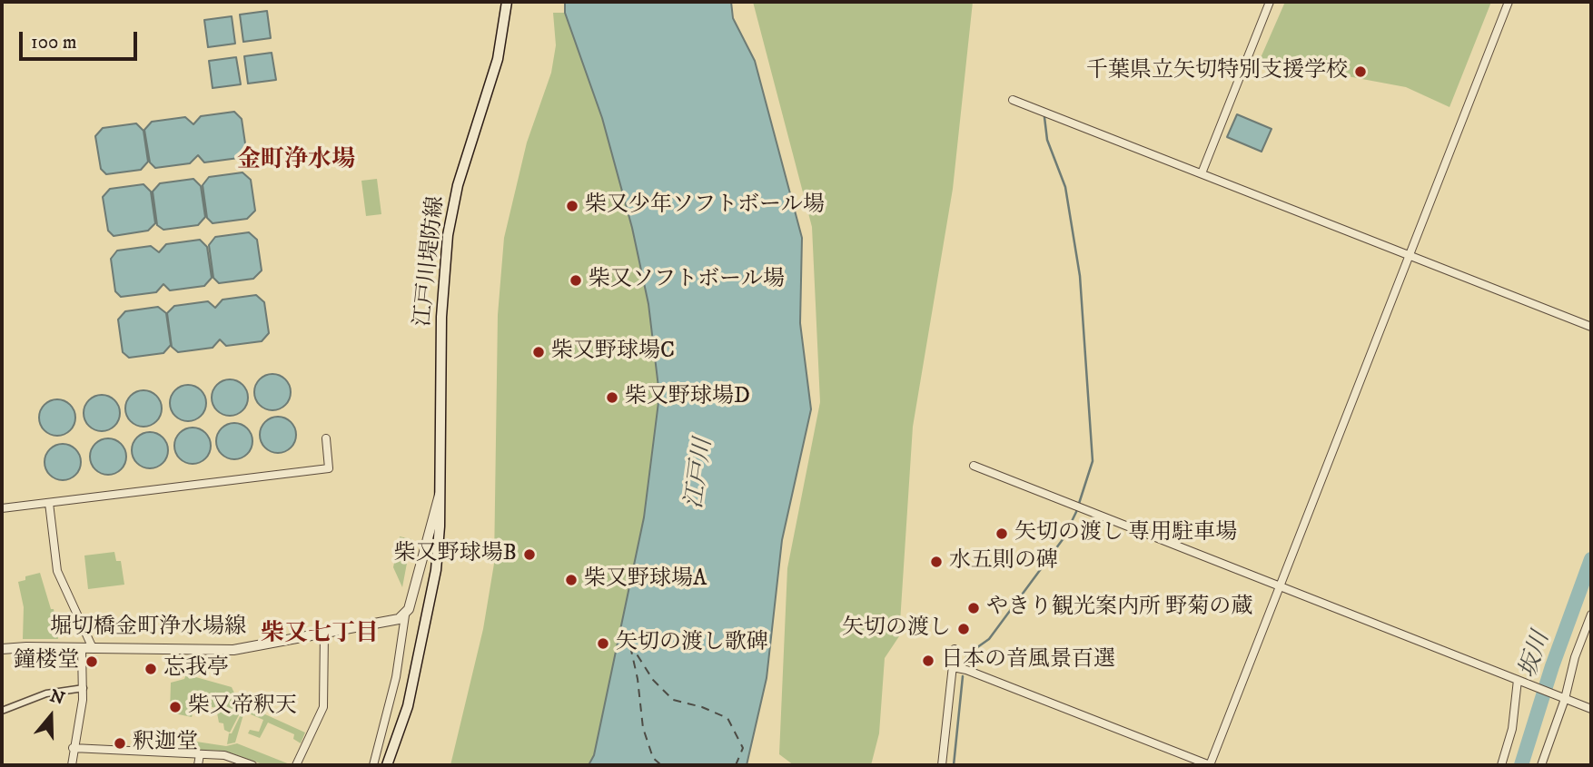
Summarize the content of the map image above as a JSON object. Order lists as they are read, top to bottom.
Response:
{
  "streets": {
    "main road": ["江戸川堤防線"],
    "street": ["堀切橋金町浄水場線"]
  },
  "crossings": [
    ["江戸川堤防線", "堀切橋金町浄水場線"]
  ],
  "districts": ["金町浄水場", "柴又七丁目"],
  "water": ["江戸川", "坂川"],
  "places": [
    "千葉県立矢切特別支援学校",
    "柴又少年ソフトボール場",
    "柴又ソフトボール場",
    "柴又野球場C",
    "柴又野球場D",
    "矢切の渡し 専用駐車場",
    "柴又野球場B",
    "水五則の碑",
    "柴又野球場A",
    "やきり観光案内所 野菊の蔵",
    "矢切の渡し",
    "矢切の渡し歌碑",
    "日本の音風景百選",
    "鐘楼堂",
    "忘我亭",
    "柴又帝釈天",
    "釈迦堂"
  ],
  "scale_bar": "100 m",
  "north": "top"
}
